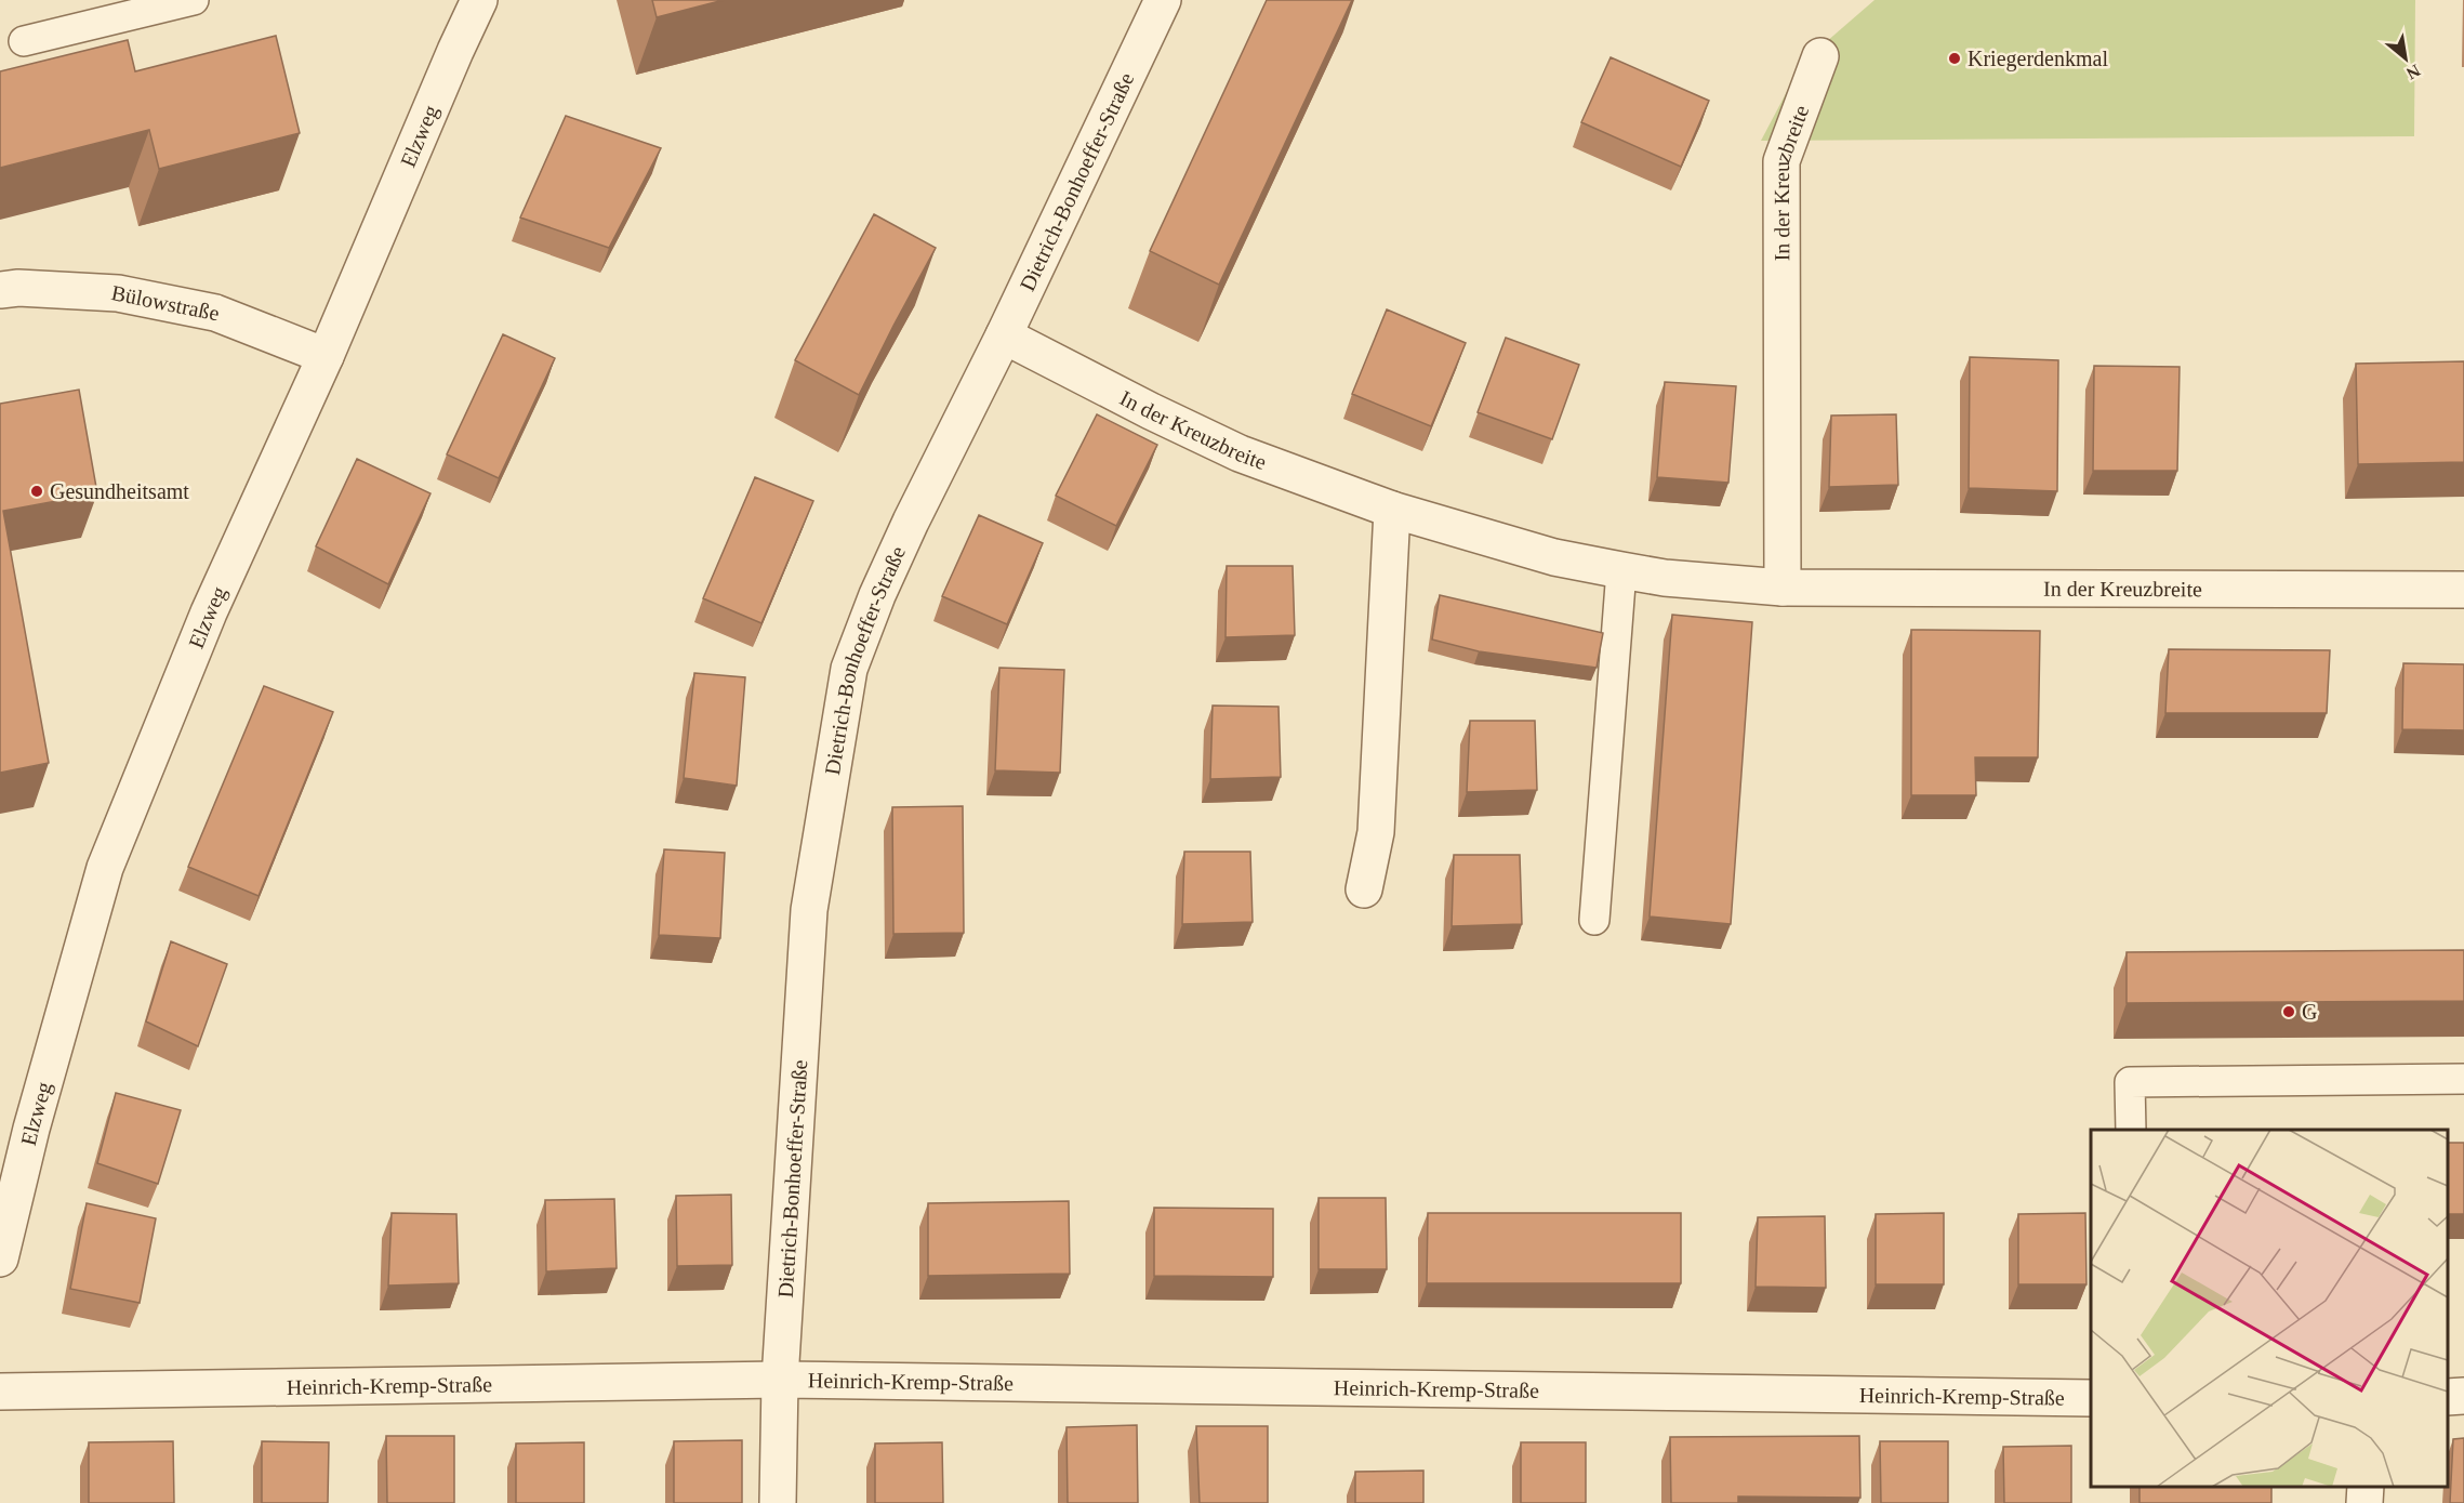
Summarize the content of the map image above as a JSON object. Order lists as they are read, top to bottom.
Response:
{
  "streets": {
    "street": [
      "Elzweg",
      "Dietrich-Bonhoeffer-Straße",
      "In der Kreuzbreite",
      "Bülowstraße",
      "Heinrich-Kremp-Straße"
    ]
  },
  "crossings": [
    ["Elzweg", "Bülowstraße"],
    ["Dietrich-Bonhoeffer-Straße", "In der Kreuzbreite"],
    ["Dietrich-Bonhoeffer-Straße", "Heinrich-Kremp-Straße"]
  ],
  "places": ["Kriegerdenkmal", "Gesundheitsamt", "G"],
  "north": "bottom right"
}
